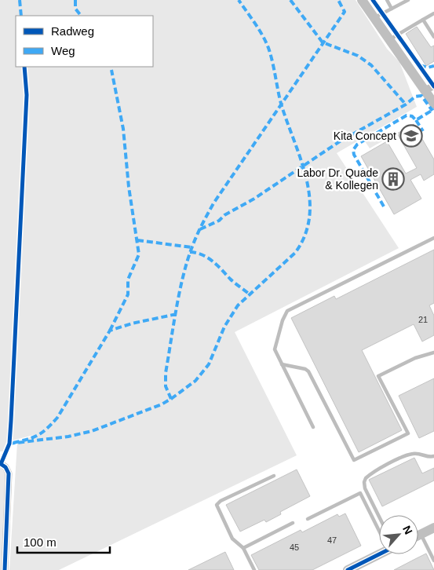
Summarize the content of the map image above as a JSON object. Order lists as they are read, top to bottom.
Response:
{
  "places": {
    "school or university": ["Kita Concept"],
    "building": ["Labor Dr. Quade & Kollegen"]
  },
  "house_numbers": ["21", "47", "45"],
  "legend": ["Radweg", "Weg"],
  "scale_bar": "100 m",
  "north": "top right"
}
